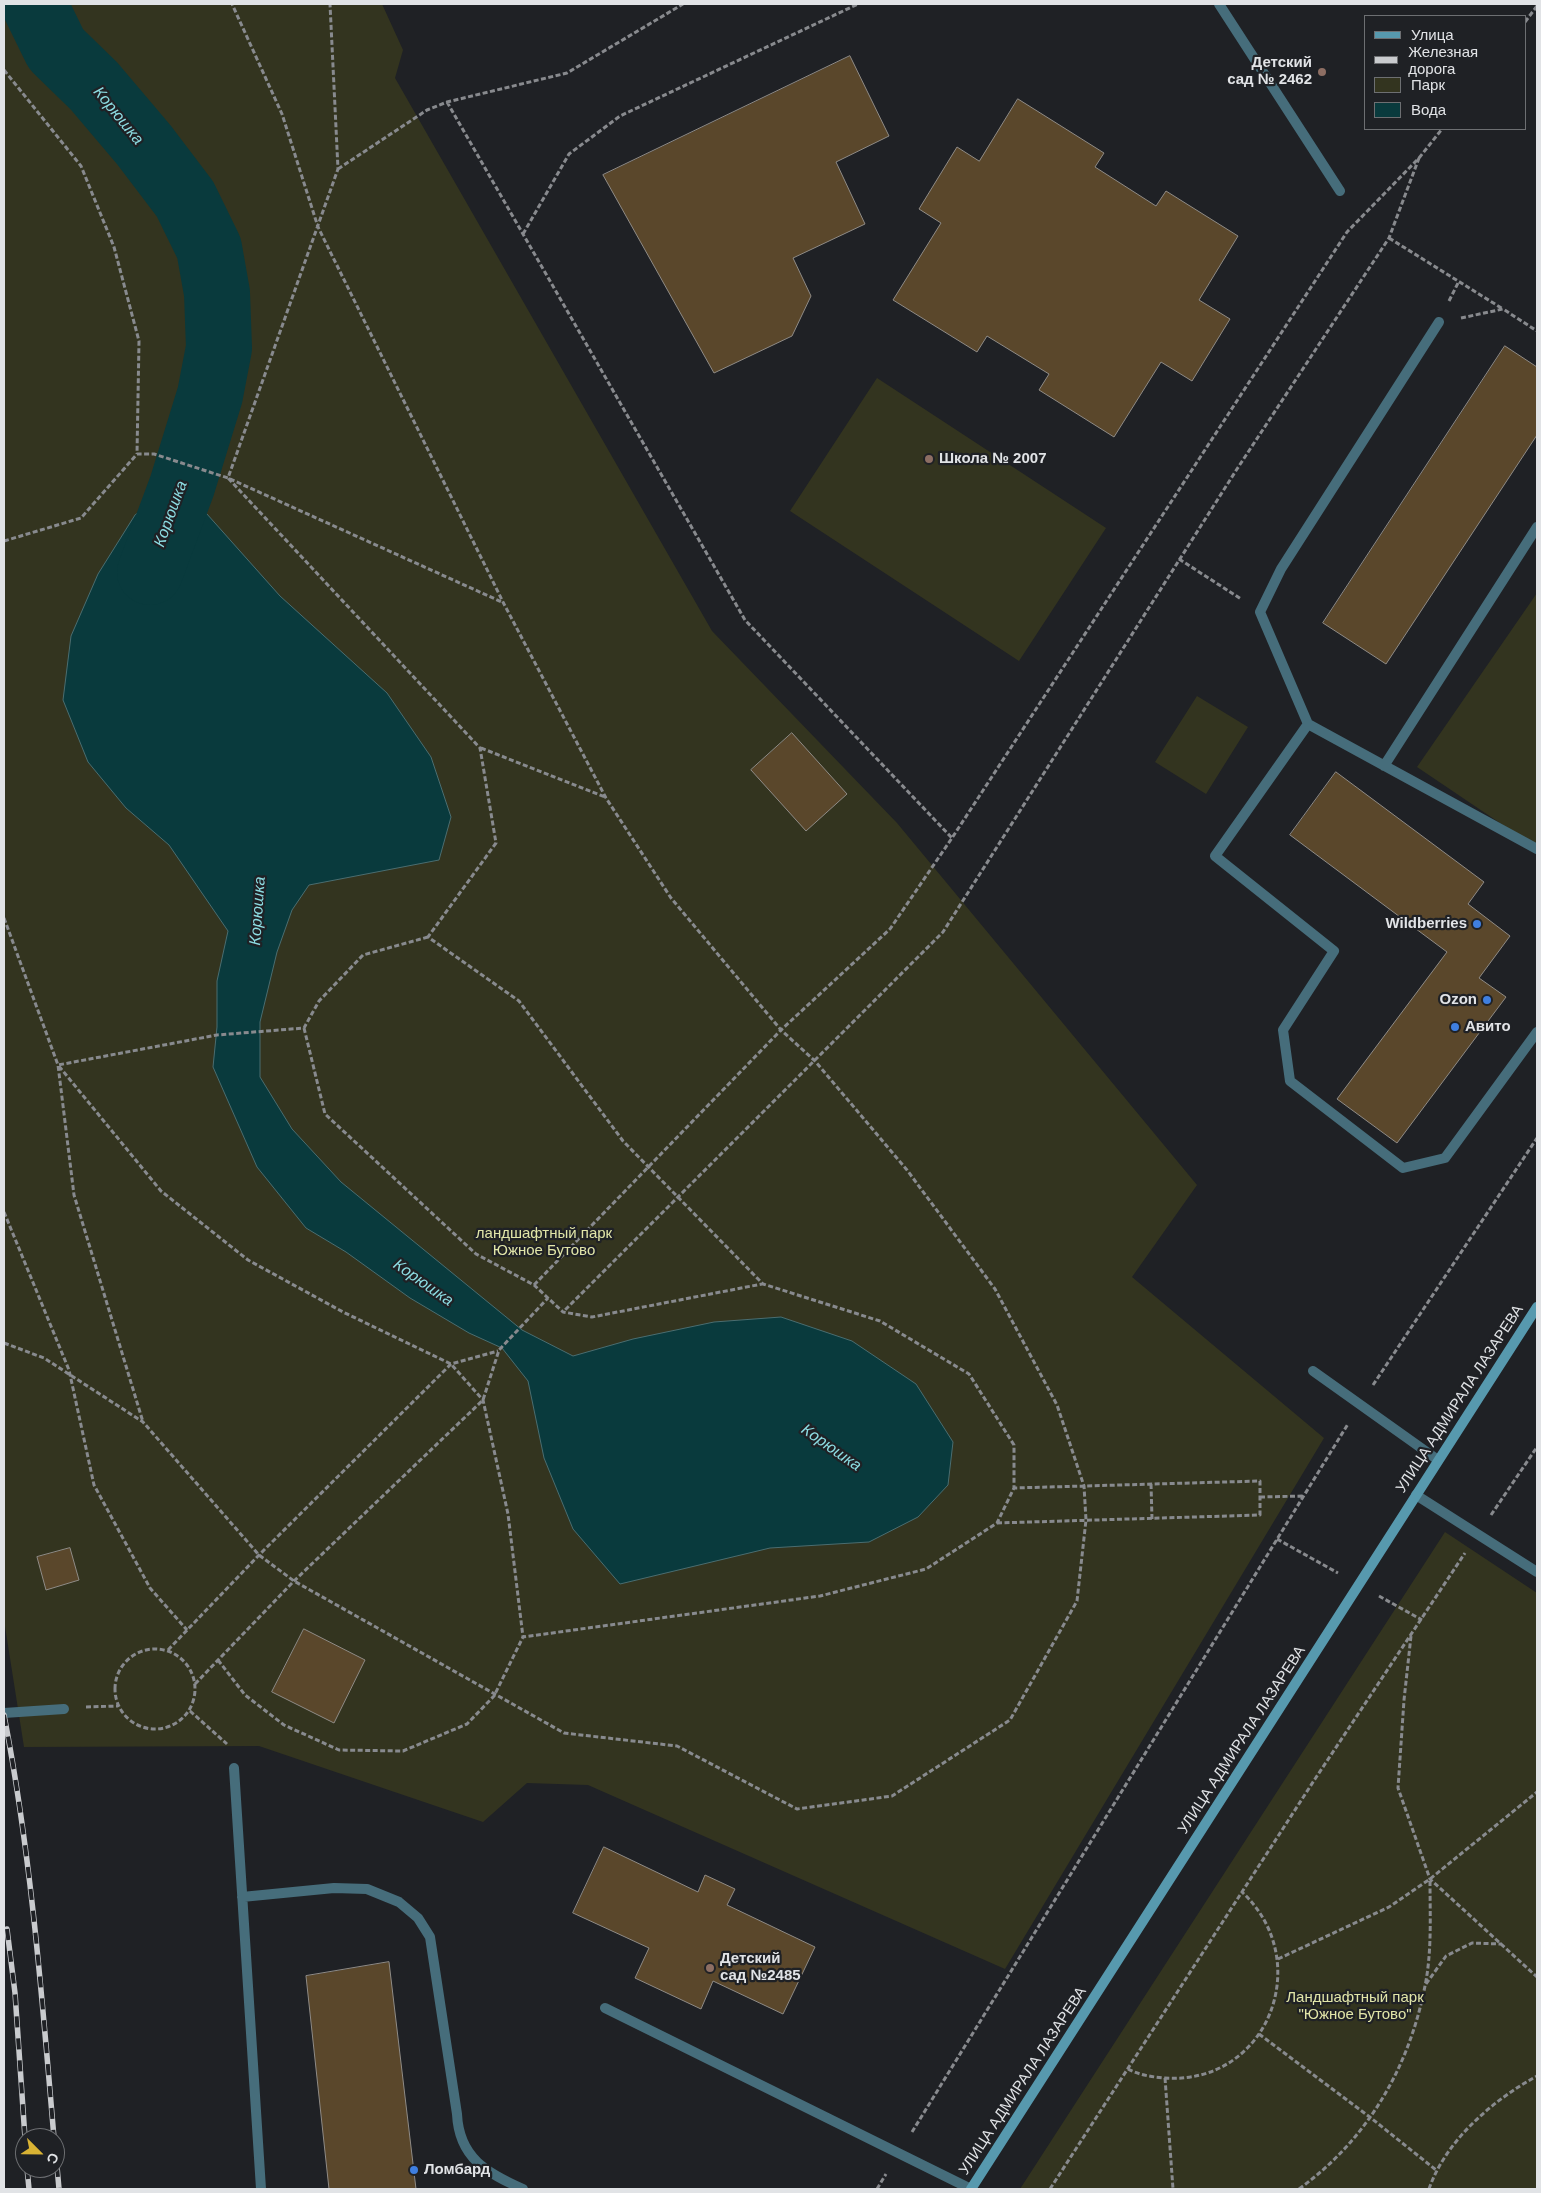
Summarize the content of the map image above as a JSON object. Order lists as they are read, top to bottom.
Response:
{
  "streets": {
    "street": ["УЛИЦА АДМИРАЛА ЛАЗАРЕВА"]
  },
  "water": ["Корюшка"],
  "parks": ["ландшафтный парк Южное Бутово", "Ландшафтный парк \"Южное Бутово\""],
  "places": [
    "Детский сад № 2462",
    "Школа № 2007",
    "Wildberries",
    "Ozon",
    "Авито",
    "Детский сад №2485",
    "Ломбард"
  ],
  "legend": [
    "Улица",
    "Железная дорога",
    "Парк",
    "Вода"
  ],
  "north": "bottom right"
}
